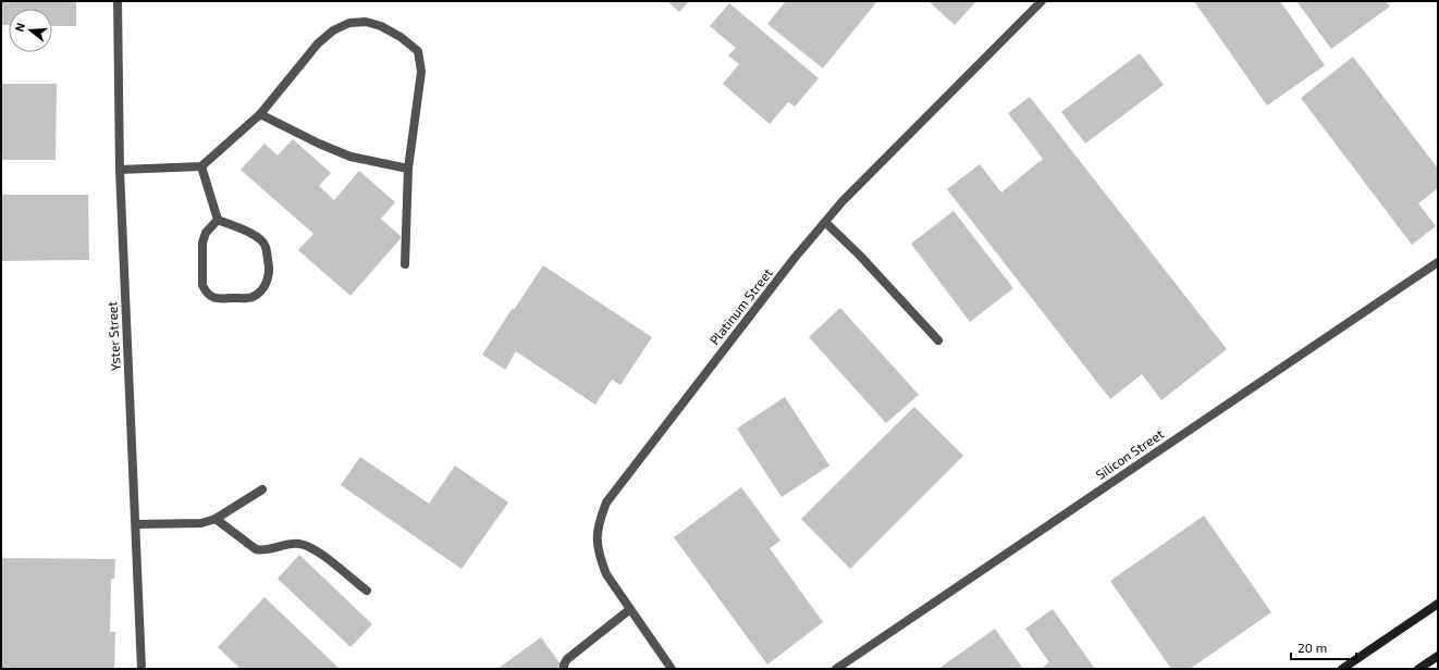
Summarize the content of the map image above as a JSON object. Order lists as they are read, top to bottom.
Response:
{
  "streets": {
    "street": ["Platinum Street", "Yster Street", "Silicon Street"]
  },
  "scale_bar": "20 m",
  "north": "left"
}
